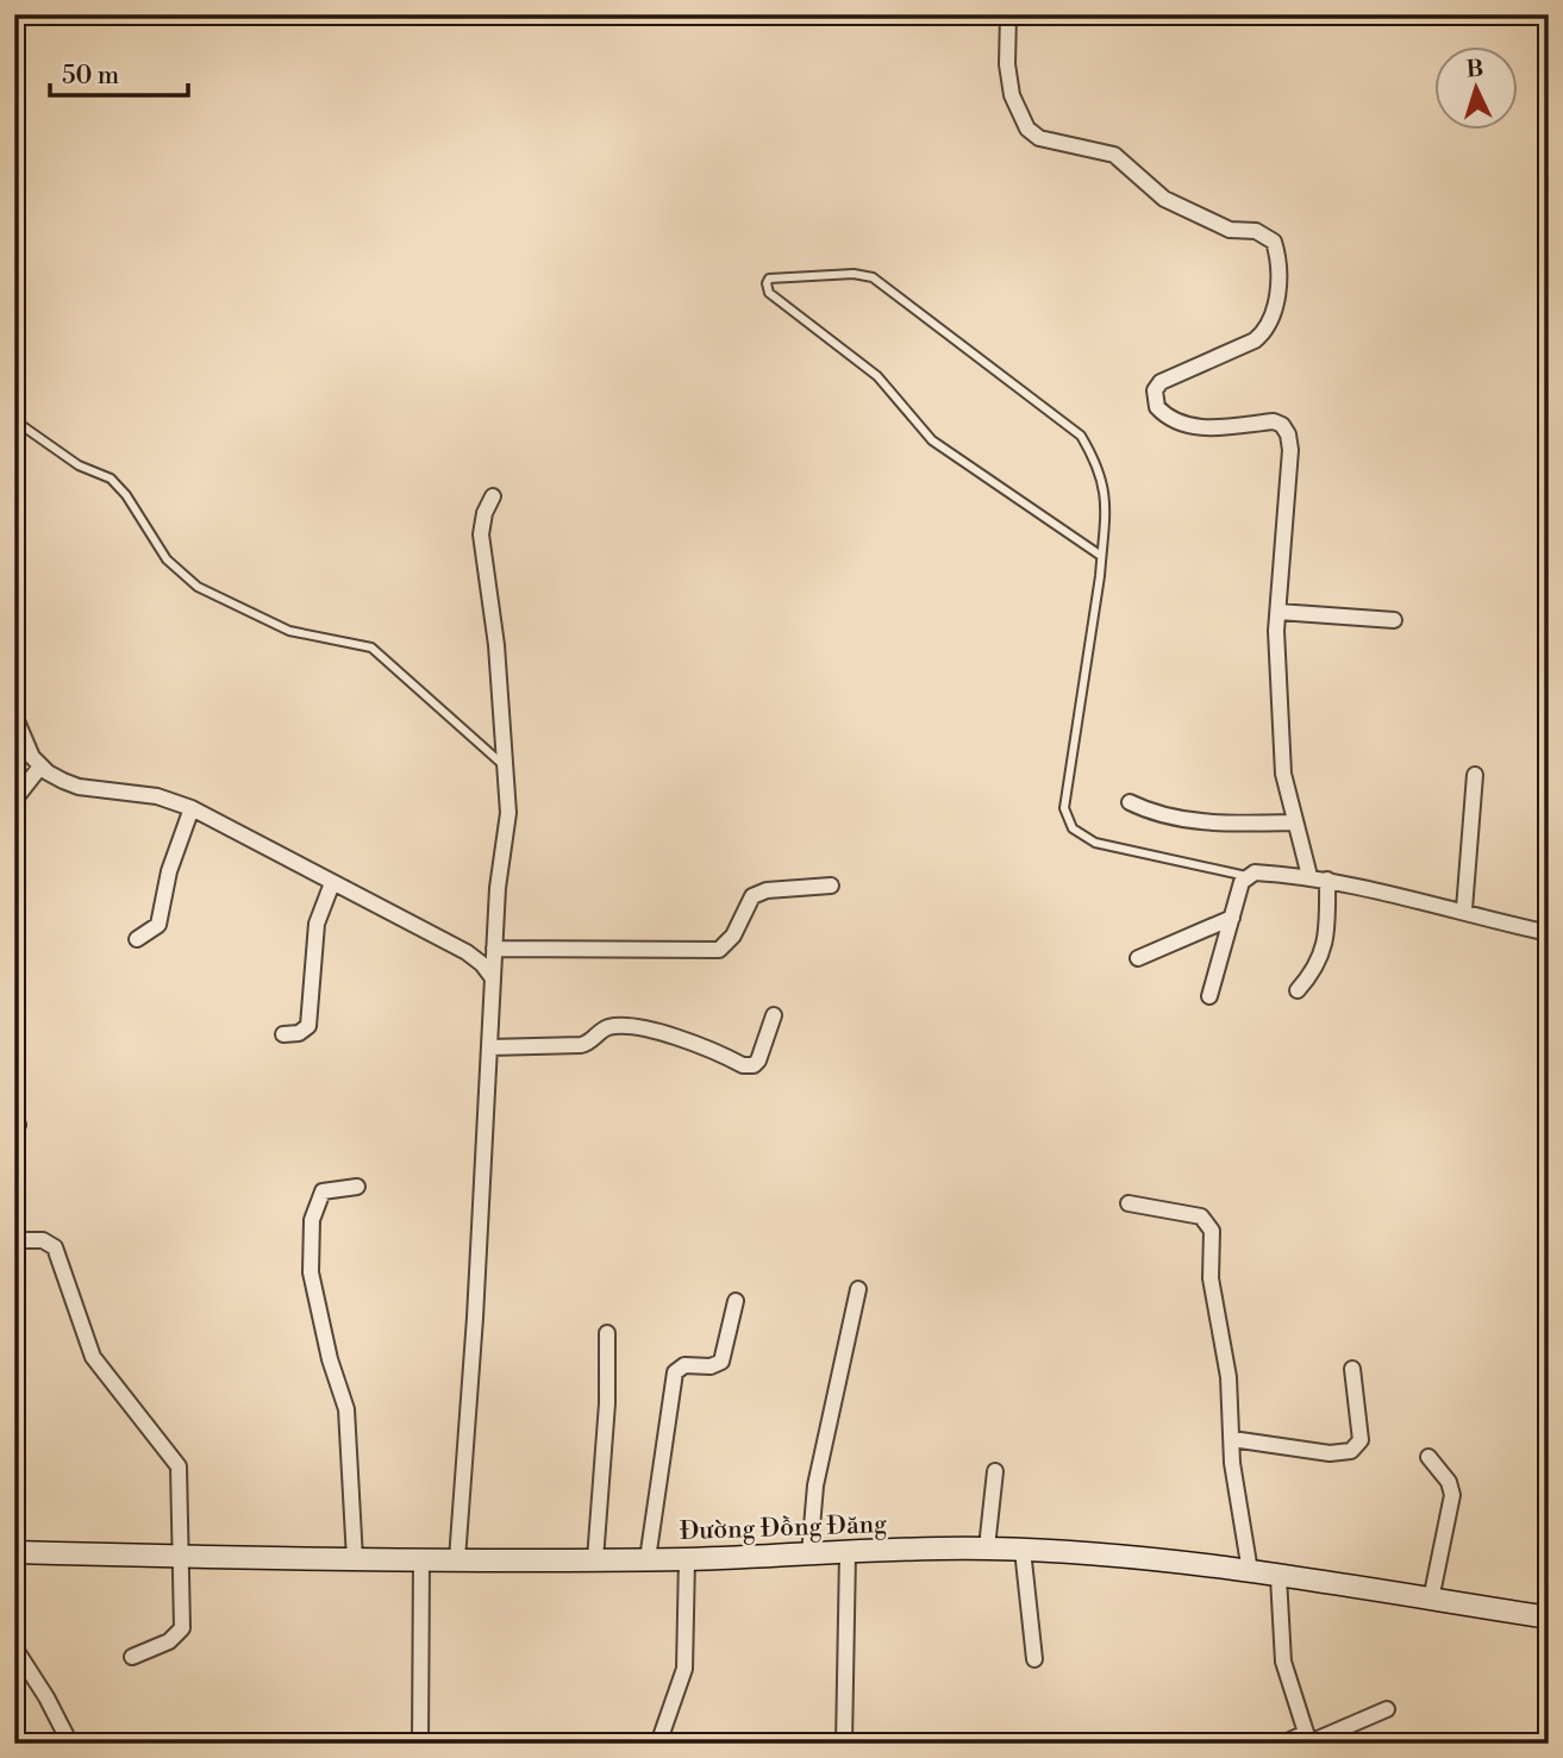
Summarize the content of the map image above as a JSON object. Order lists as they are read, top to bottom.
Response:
{
  "streets": {
    "main road": ["Đường Đồng Đăng"]
  },
  "scale_bar": "50 m",
  "north": "top"
}
